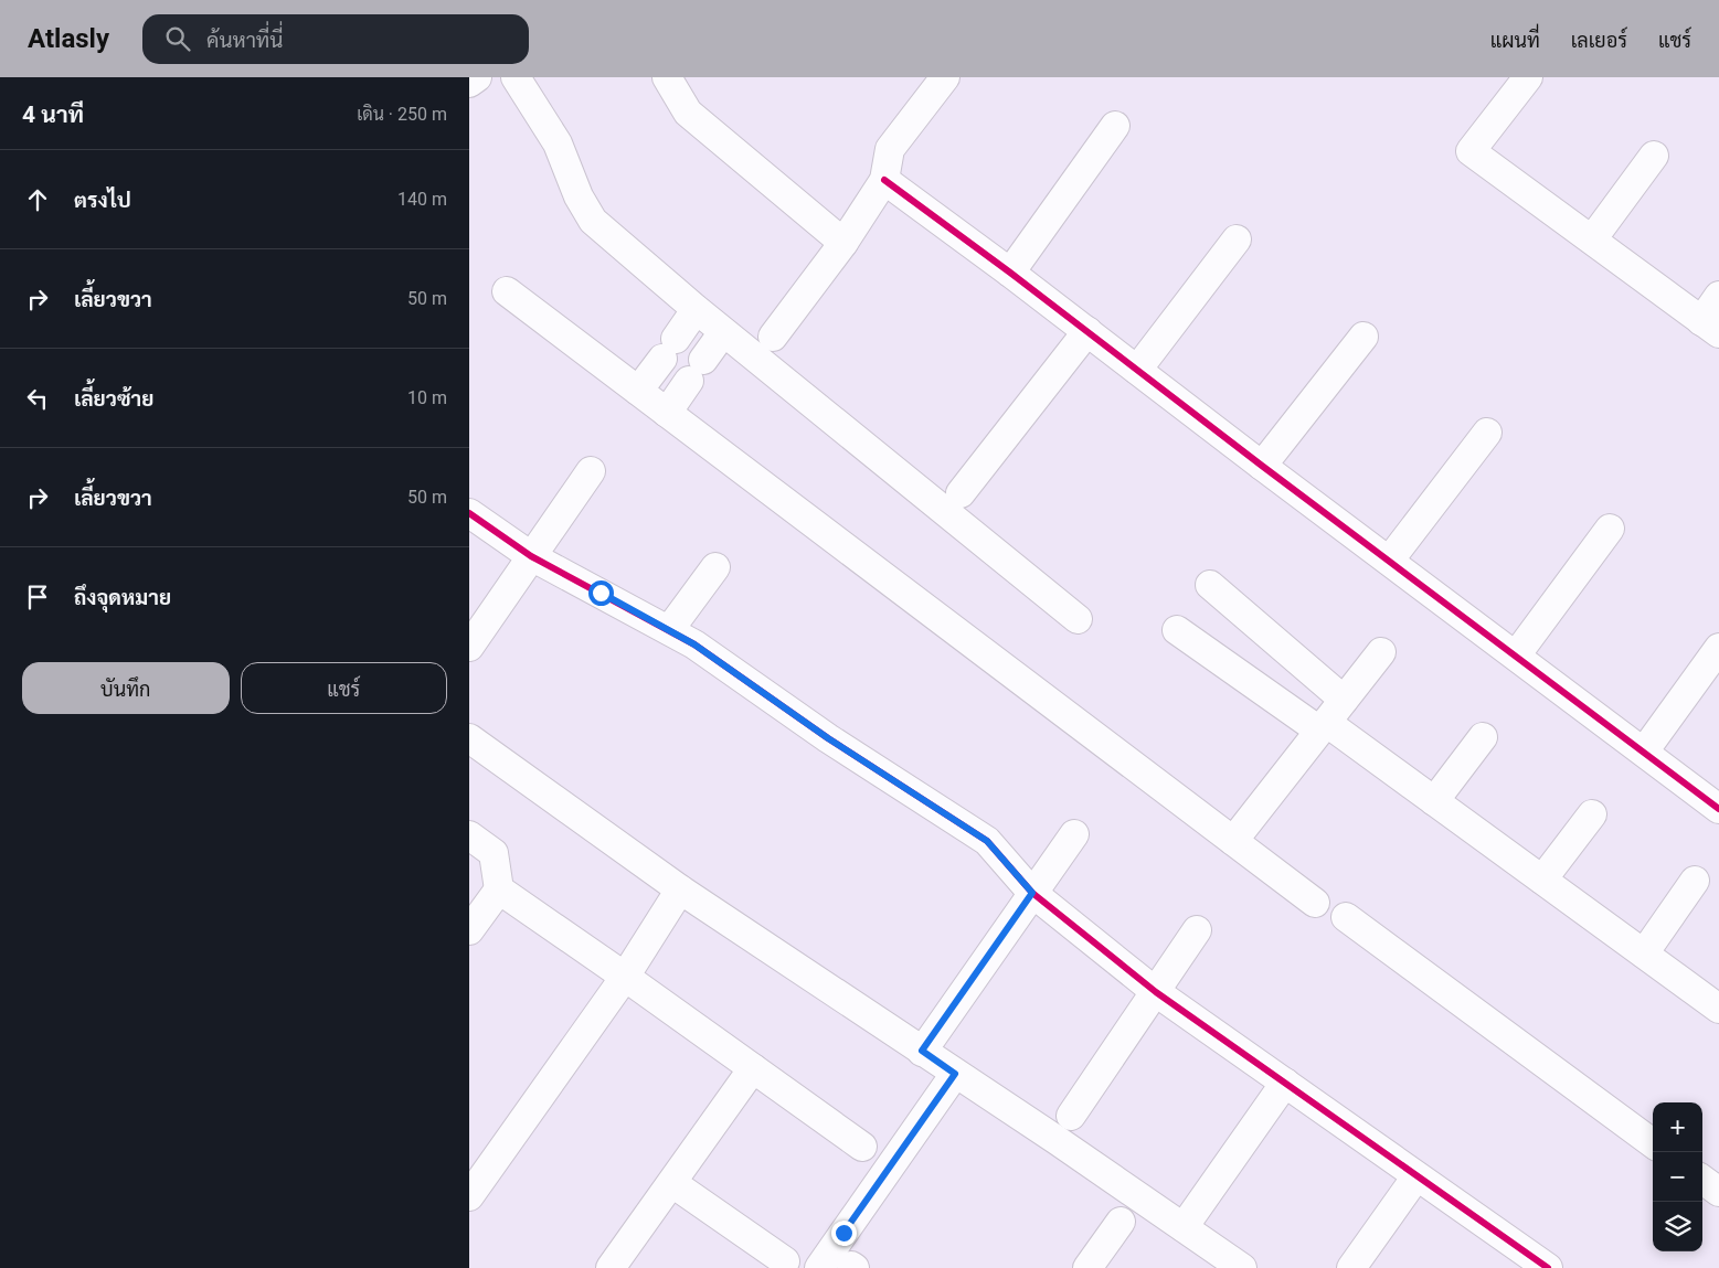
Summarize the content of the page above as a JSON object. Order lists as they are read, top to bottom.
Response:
{
  "page": {
    "header": "Atlasly",
    "search": "ค้นหาที่นี่",
    "nav": ["แผนที่", "เลเยอร์", "แชร์"],
    "heading": ["4 นาที", "เดิน · 250 m"],
    "list": [
      ["ตรงไป", "140 m"],
      ["เลี้ยวขวา", "50 m"],
      ["เลี้ยวซ้าย", "10 m"],
      ["เลี้ยวขวา", "50 m"],
      "ถึงจุดหมาย"
    ],
    "buttons": ["บันทึก", "แชร์"],
    "map_buttons": ["+", "−"]
  }
}
